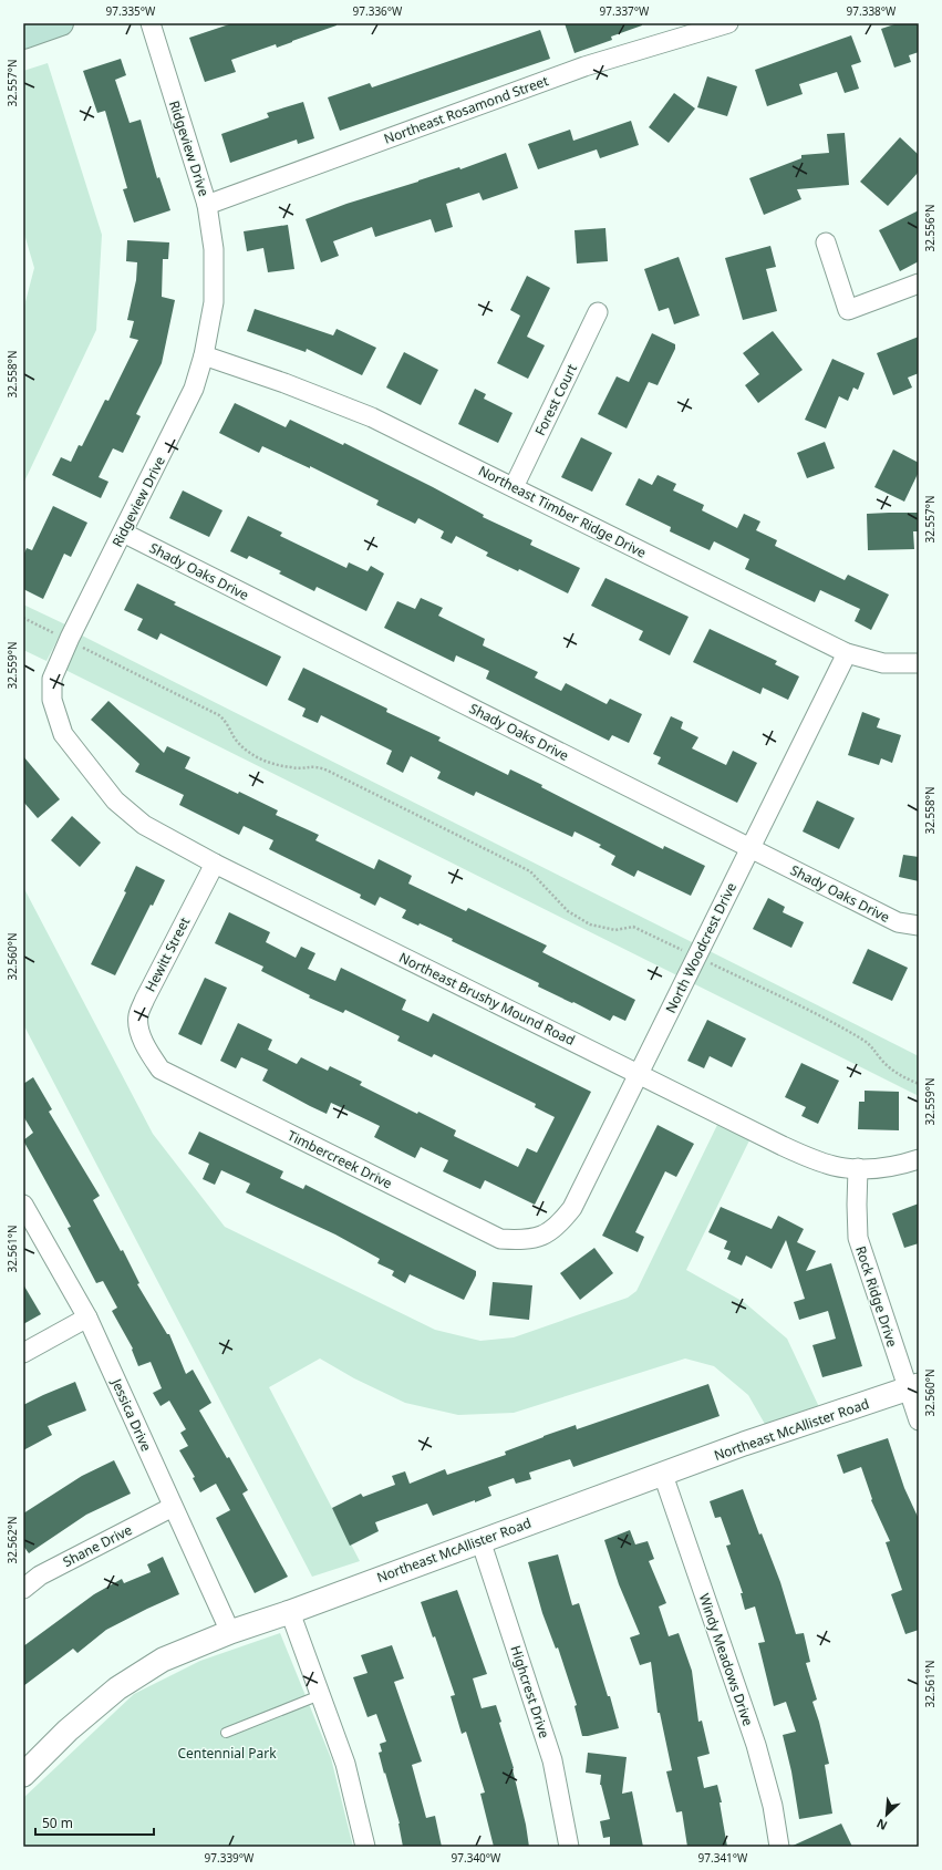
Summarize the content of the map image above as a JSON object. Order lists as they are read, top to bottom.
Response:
{
  "streets": {
    "street": [
      "Northeast Rosamond Street",
      "Ridgeview Drive",
      "Forest Court",
      "Northeast Timber Ridge Drive",
      "Shady Oaks Drive",
      "North Woodcrest Drive",
      "Hewitt Street",
      "Northeast Brushy Mound Road",
      "Timbercreek Drive",
      "Rock Ridge Drive",
      "Jessica Drive",
      "Northeast McAllister Road",
      "Shane Drive",
      "Windy Meadows Drive",
      "Highcrest Drive"
    ]
  },
  "crossings": [
    ["Northeast Rosamond Street", "Ridgeview Drive"],
    ["Ridgeview Drive", "Northeast Timber Ridge Drive"],
    ["Ridgeview Drive", "Shady Oaks Drive"],
    ["Ridgeview Drive", "Northeast Brushy Mound Road"],
    ["Forest Court", "Northeast Timber Ridge Drive"],
    ["Northeast Timber Ridge Drive", "North Woodcrest Drive"],
    ["Shady Oaks Drive", "North Woodcrest Drive"],
    ["North Woodcrest Drive", "Northeast Brushy Mound Road"],
    ["North Woodcrest Drive", "Timbercreek Drive"],
    ["Hewitt Street", "Northeast Brushy Mound Road"],
    ["Hewitt Street", "Timbercreek Drive"],
    ["Northeast Brushy Mound Road", "Rock Ridge Drive"],
    ["Rock Ridge Drive", "Northeast McAllister Road"],
    ["Jessica Drive", "Northeast McAllister Road"],
    ["Jessica Drive", "Shane Drive"],
    ["Northeast McAllister Road", "Windy Meadows Drive"],
    ["Northeast McAllister Road", "Highcrest Drive"]
  ],
  "parks": ["Centennial Park"],
  "scale_bar": "50 m",
  "north": "bottom left",
  "coordinates": [
    "97.335°W",
    "97.336°W",
    "97.337°W",
    "97.338°W",
    "32.557°N",
    "32.556°N",
    "32.558°N",
    "32.559°N",
    "32.560°N",
    "32.561°N",
    "32.562°N",
    "97.339°W",
    "97.340°W",
    "97.341°W"
  ]
}
